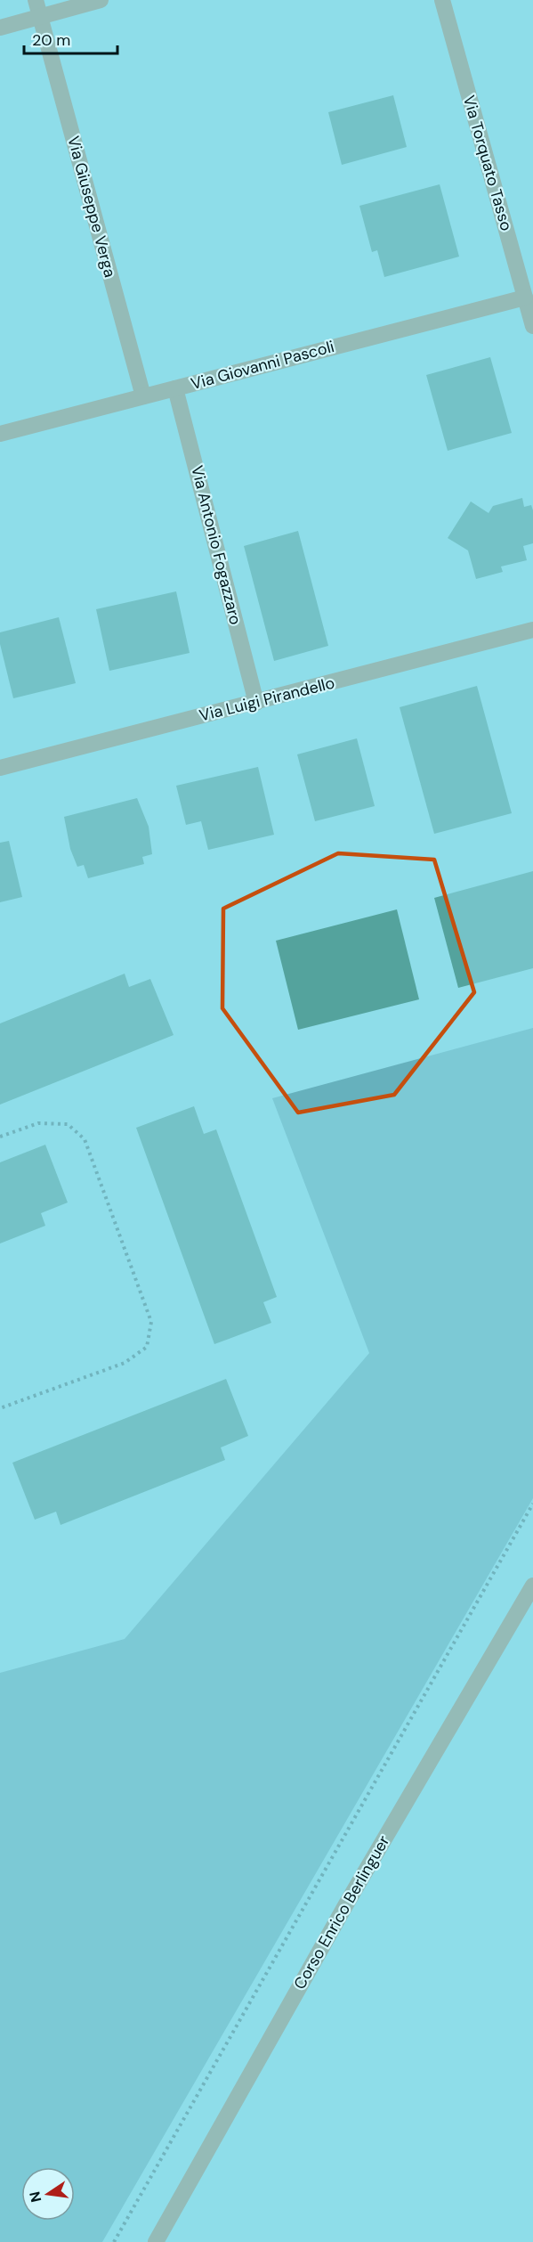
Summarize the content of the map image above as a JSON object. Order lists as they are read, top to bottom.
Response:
{
  "streets": {
    "street": [
      "Via Torquato Tasso",
      "Via Giuseppe Verga",
      "Via Giovanni Pascoli",
      "Via Antonio Fogazzaro",
      "Via Luigi Pirandello",
      "Corso Enrico Berlinguer"
    ]
  },
  "crossings": [
    ["Via Torquato Tasso", "Via Giovanni Pascoli"],
    ["Via Giuseppe Verga", "Via Giovanni Pascoli"],
    ["Via Giovanni Pascoli", "Via Antonio Fogazzaro"],
    ["Via Antonio Fogazzaro", "Via Luigi Pirandello"]
  ],
  "scale_bar": "20 m",
  "north": "left"
}
